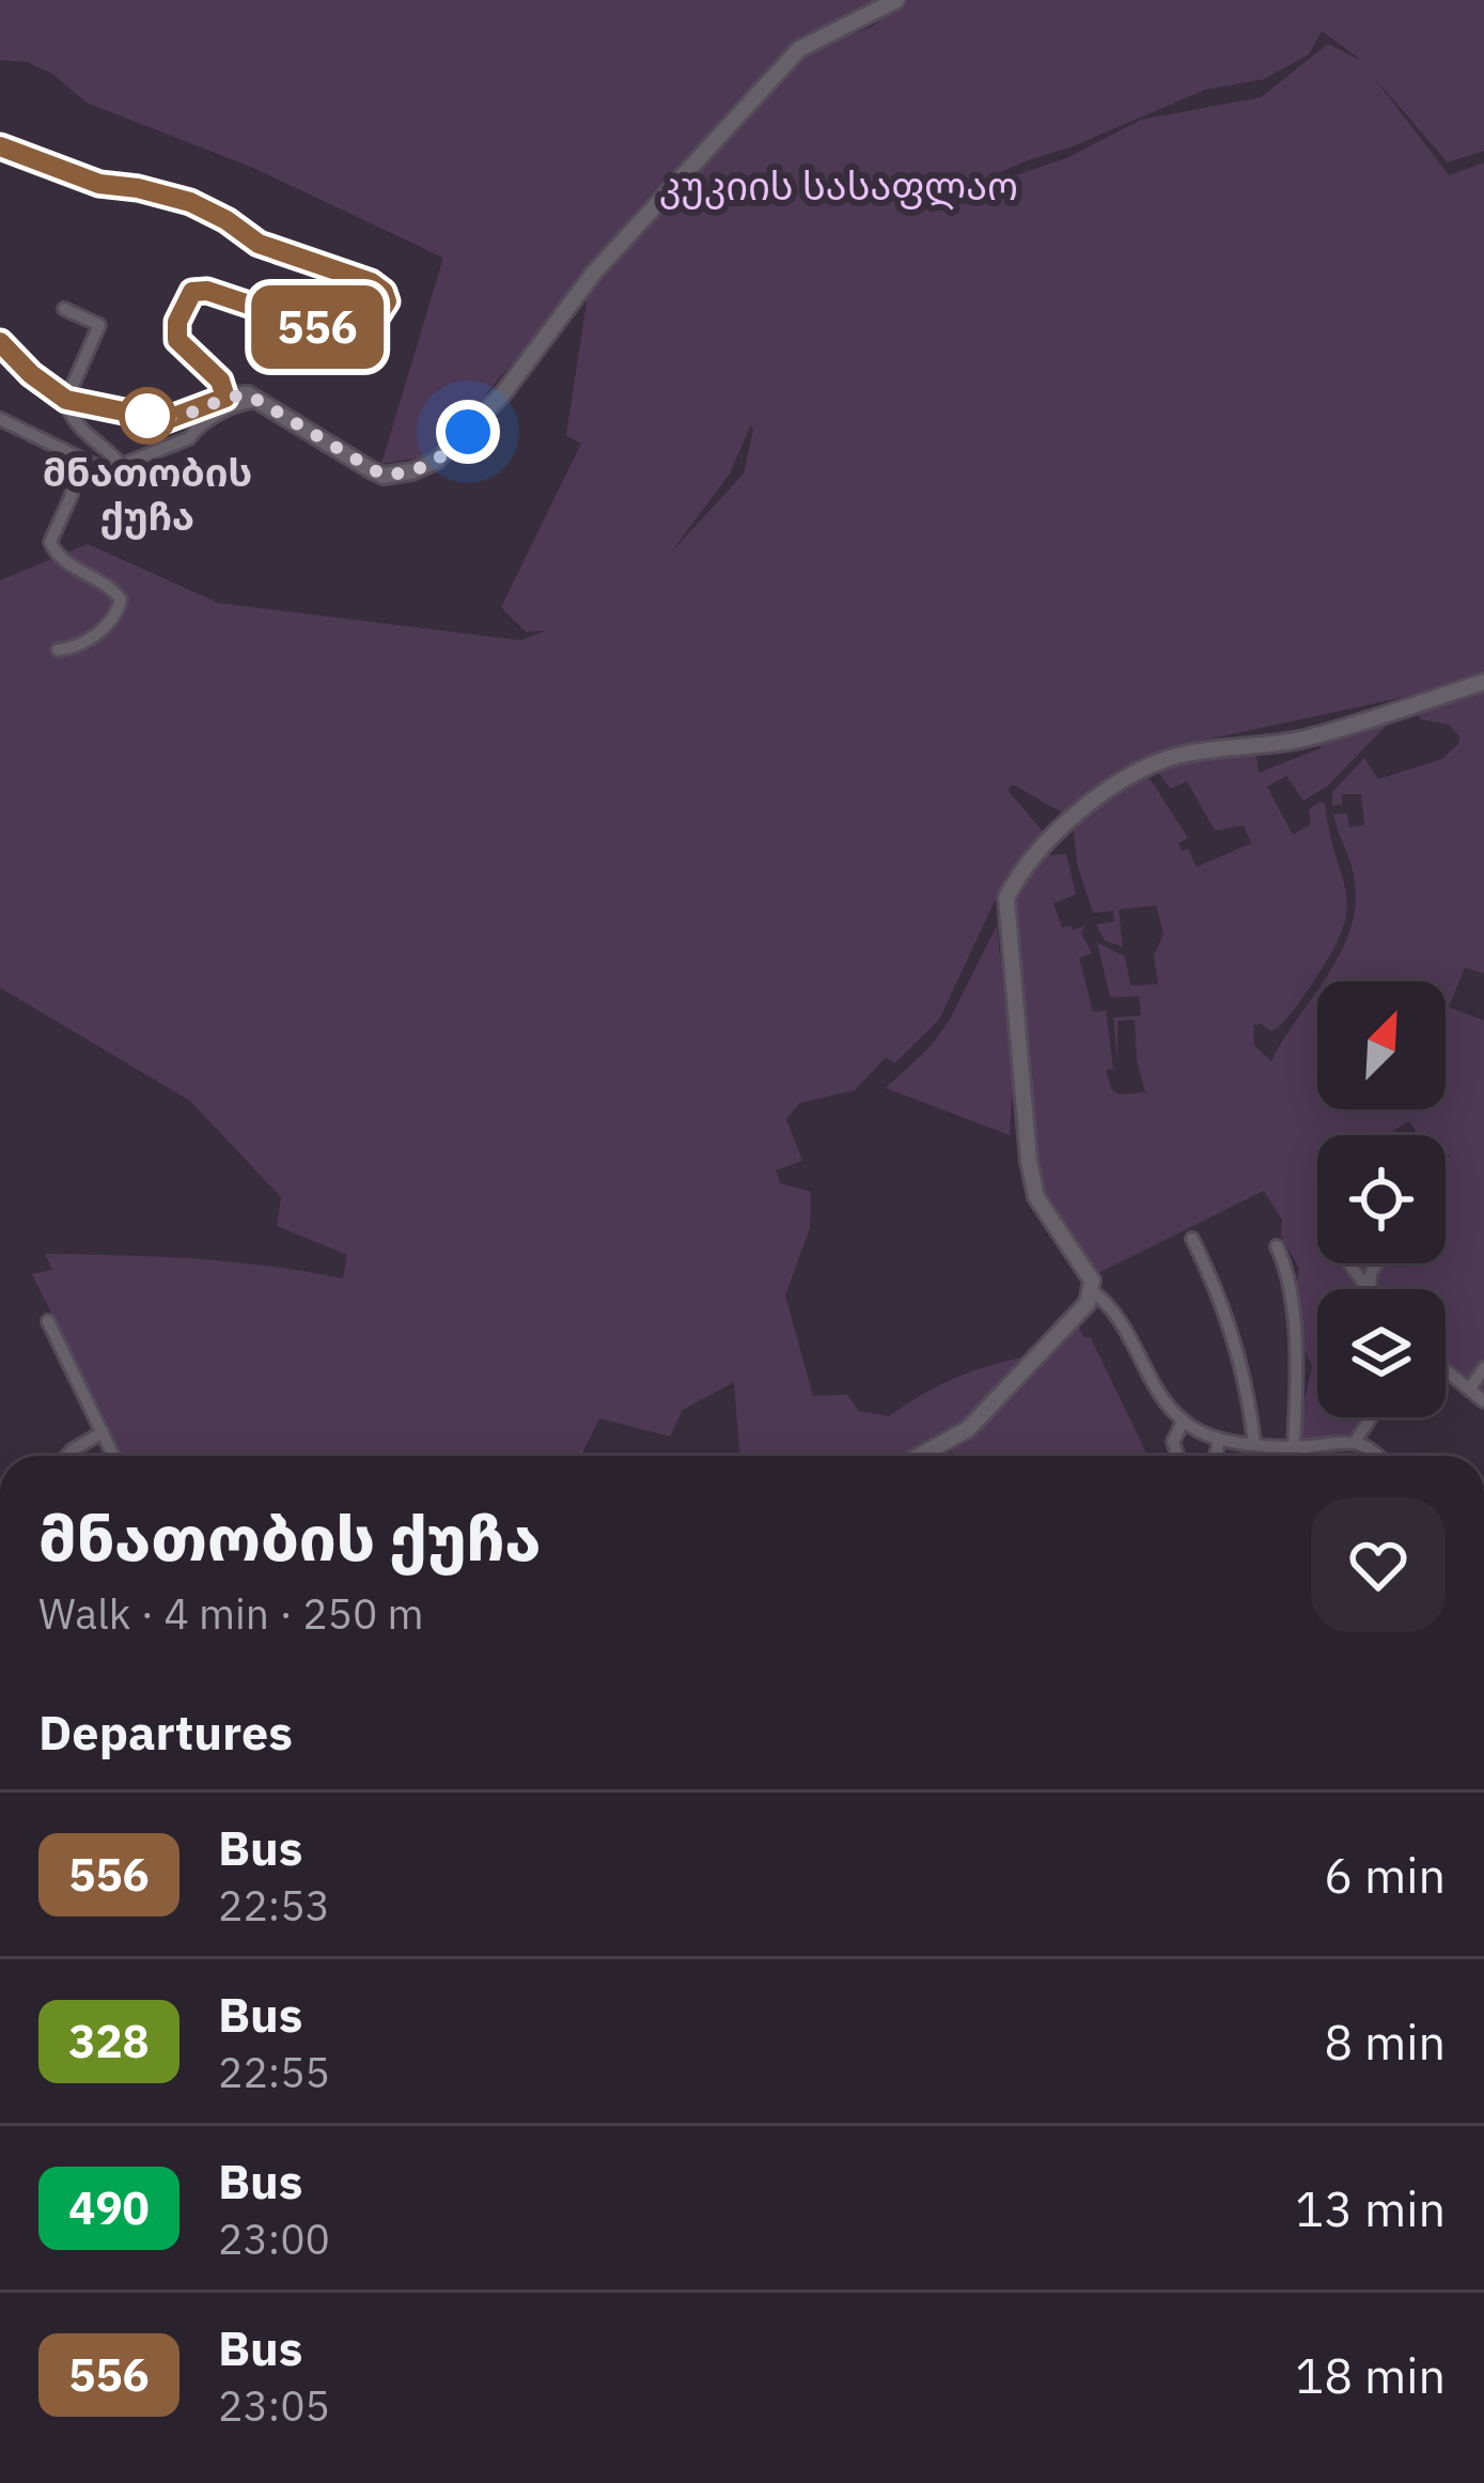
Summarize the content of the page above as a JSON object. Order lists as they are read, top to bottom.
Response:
{
  "parks": ["კუკიის სასაფლაო"],
  "places": ["მნათობის ქუჩა"],
  "lines": ["bus line 556"],
  "north": "top right",
  "page": {
    "on_map": "556",
    "heading": [
      ["მნათობის ქუჩა", "Walk · 4 min · 250 m"],
      "Departures"
    ],
    "list": [
      {
        "mark": "556",
        "name": "Bus",
        "note": "22:53",
        "value": "6 min"
      },
      {
        "mark": "328",
        "name": "Bus",
        "note": "22:55",
        "value": "8 min"
      },
      {
        "mark": "490",
        "name": "Bus",
        "note": "23:00",
        "value": "13 min"
      },
      {
        "mark": "556",
        "name": "Bus",
        "note": "23:05",
        "value": "18 min"
      }
    ]
  }
}
